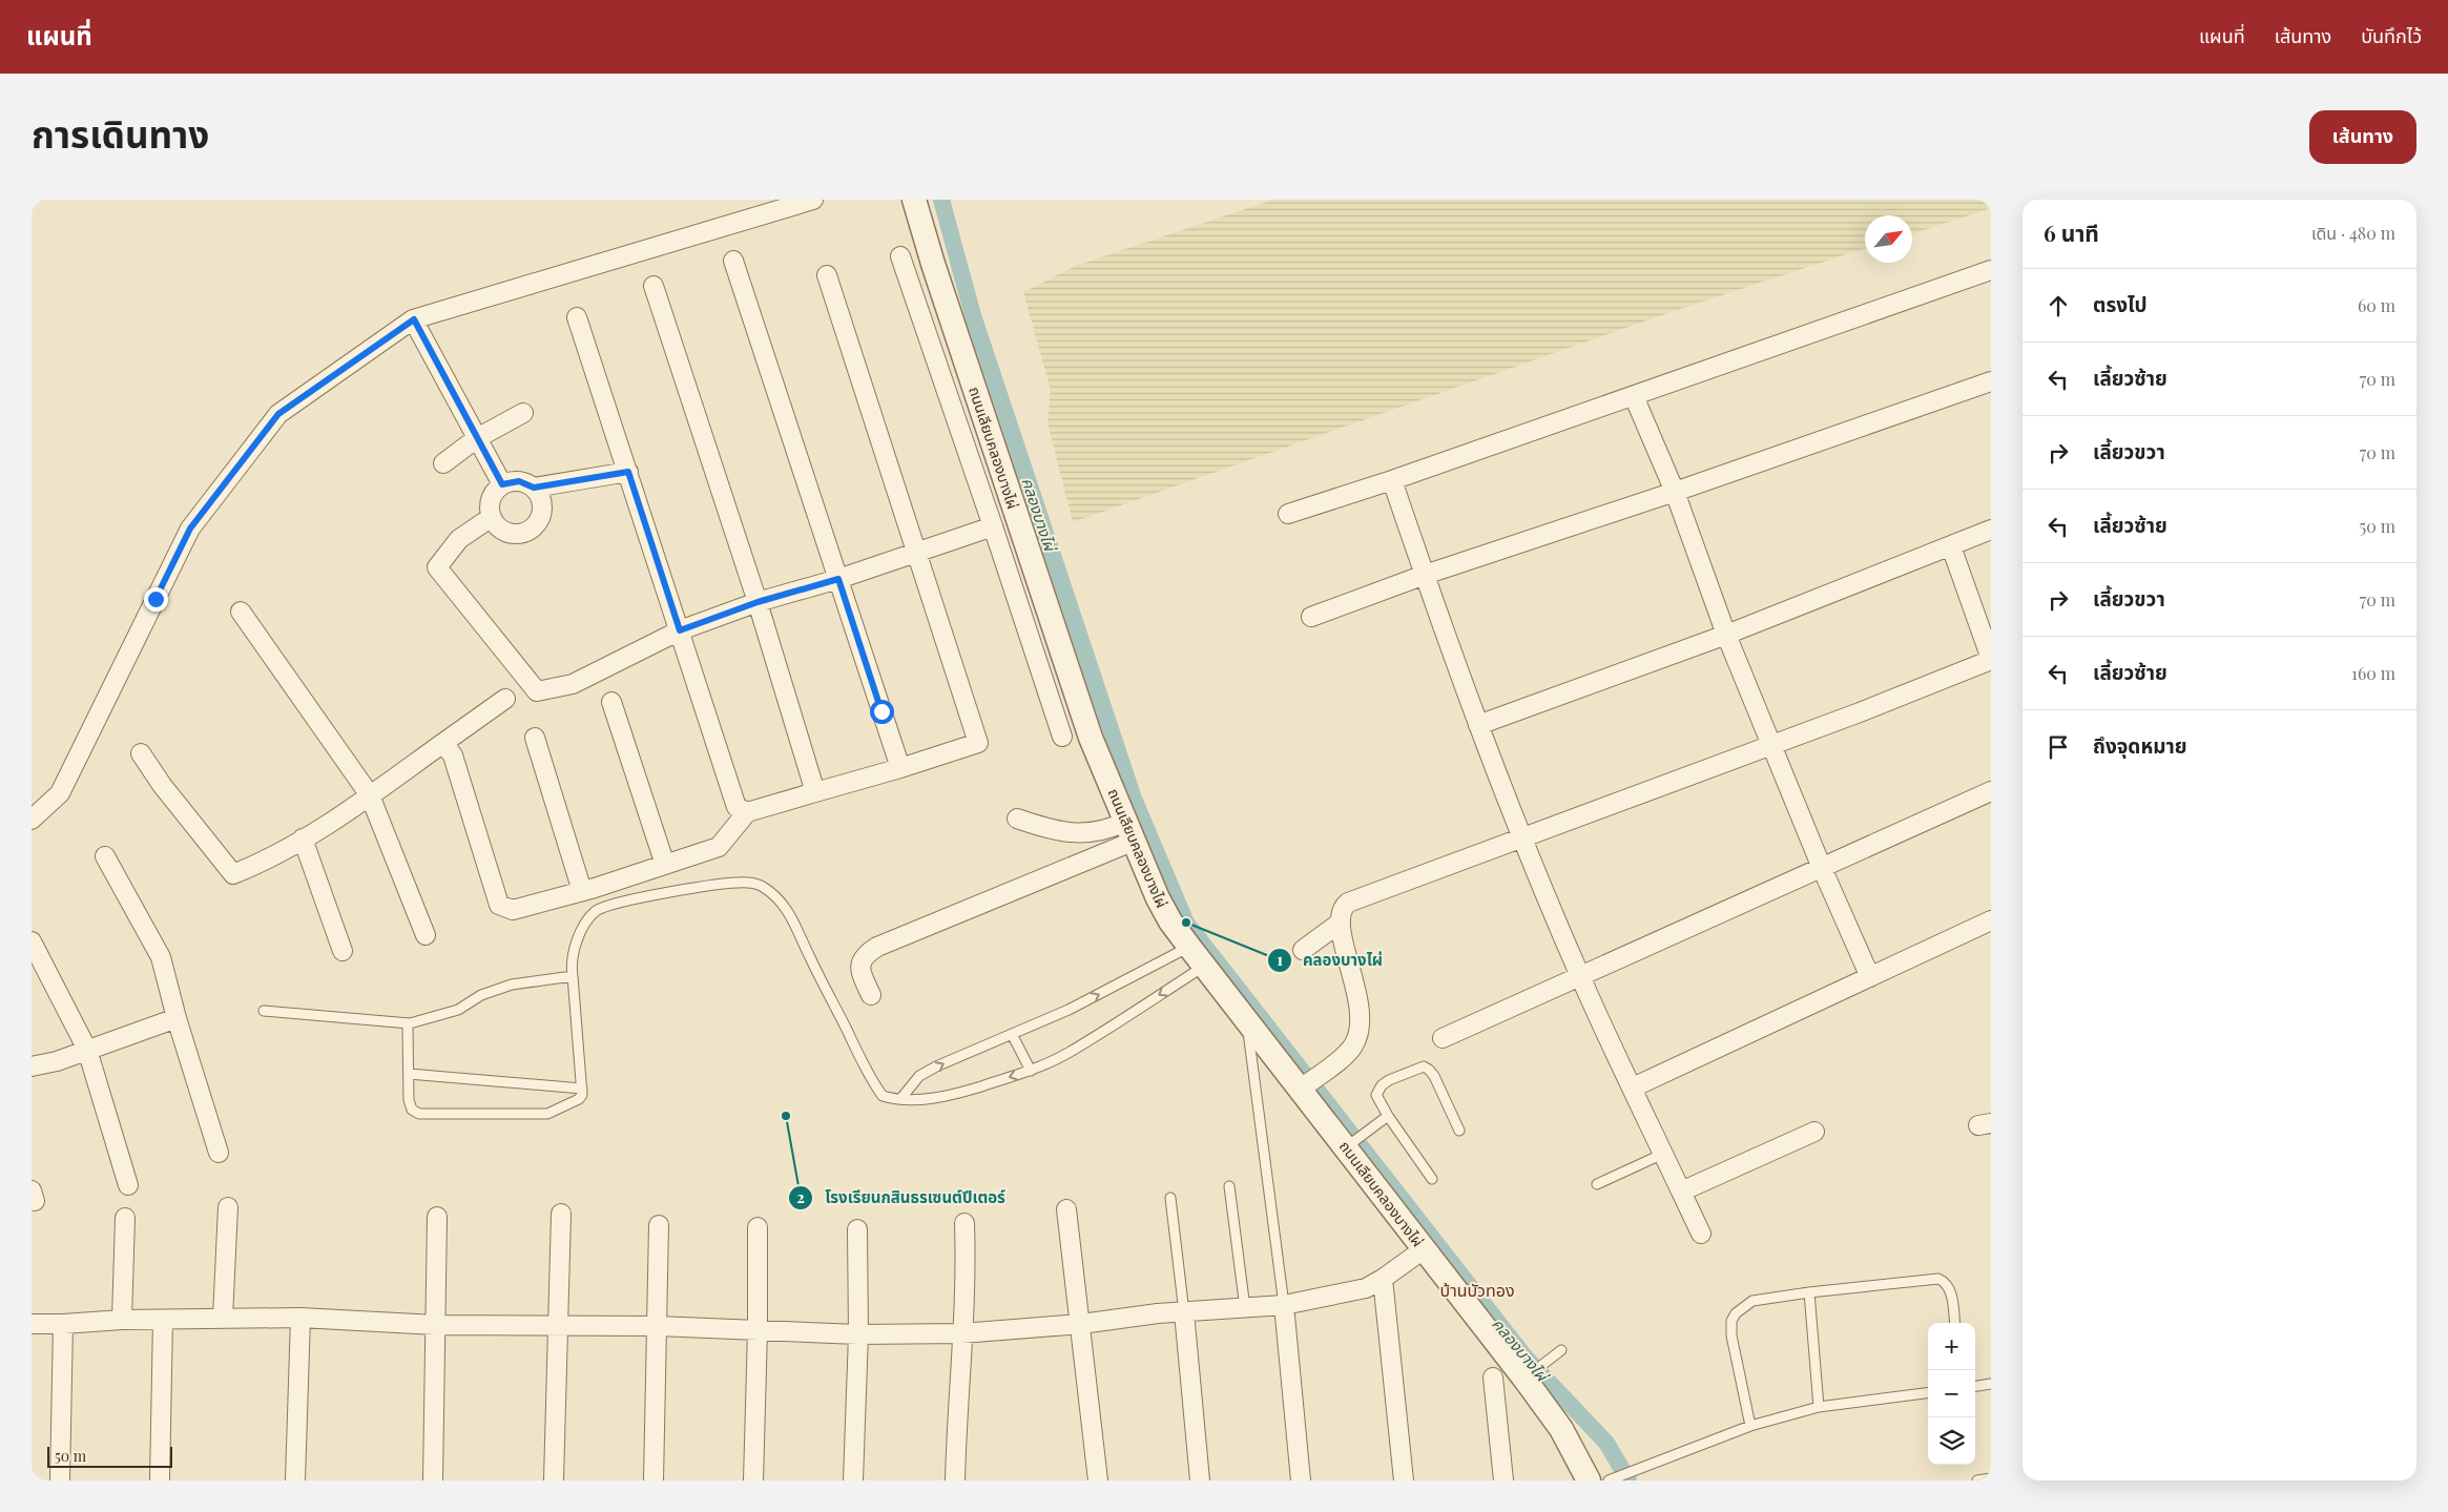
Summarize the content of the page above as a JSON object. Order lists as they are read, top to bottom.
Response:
{
  "streets": {
    "street": ["ถนนเลียบคลองบางไผ่"]
  },
  "districts": ["บ้านบัวทอง"],
  "water": ["คลองบางไผ่"],
  "places": ["คลองบางไผ่", "โรงเรียนกสินธรเซนต์ปีเตอร์"],
  "scale_bar": "50 m",
  "north": "top right",
  "page": {
    "header": "แผนที่",
    "nav": ["แผนที่", "เส้นทาง", "บันทึกไว้"],
    "title": "การเดินทาง",
    "buttons": "เส้นทาง",
    "heading": ["6 นาที", "เดิน · 480 m"],
    "list": [
      ["ตรงไป", "60 m"],
      ["เลี้ยวซ้าย", "70 m"],
      ["เลี้ยวขวา", "70 m"],
      ["เลี้ยวซ้าย", "50 m"],
      ["เลี้ยวขวา", "70 m"],
      ["เลี้ยวซ้าย", "160 m"],
      "ถึงจุดหมาย"
    ],
    "map_buttons": ["+", "−"],
    "scale": "50 m"
  }
}
